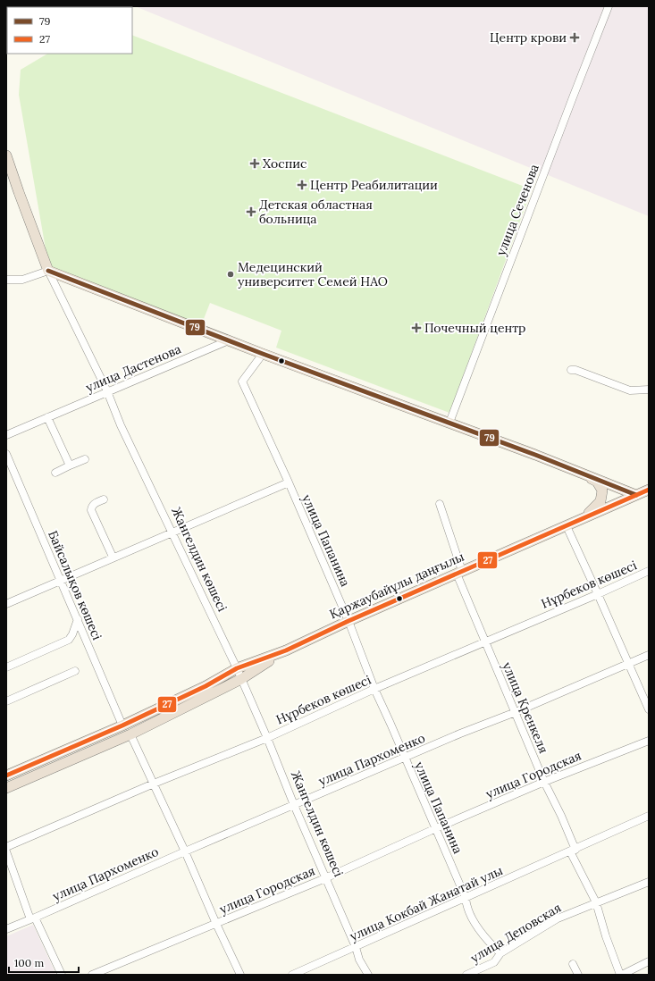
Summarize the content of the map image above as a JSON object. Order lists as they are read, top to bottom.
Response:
{
  "streets": {
    "highway": ["Жангелдин көшесі", "Қаржаубайұлы даңғылы"],
    "street": [
      "улица Сеченова",
      "улица Дастенова",
      "улица Папанина",
      "Нұрбеков көшесі",
      "Байсалықов көшесі",
      "улица Кренкеля",
      "улица Пархоменко",
      "улица Городская",
      "улица Кокбай Жанатай улы",
      "улица Деповская"
    ]
  },
  "crossings": [
    ["улица Дастенова", "Жангелдин көшесі"],
    ["улица Папанина", "Нұрбеков көшесі"],
    ["улица Папанина", "Қаржаубайұлы даңғылы"],
    ["улица Папанина", "улица Пархоменко"],
    ["улица Папанина", "улица Городская"],
    ["улица Папанина", "улица Кокбай Жанатай улы"],
    ["улица Папанина", "улица Деповская"],
    ["Жангелдин көшесі", "Нұрбеков көшесі"],
    ["Жангелдин көшесі", "Қаржаубайұлы даңғылы"],
    ["Жангелдин көшесі", "улица Пархоменко"],
    ["Жангелдин көшесі", "улица Городская"],
    ["Жангелдин көшесі", "улица Кокбай Жанатай улы"],
    ["Нұрбеков көшесі", "улица Кренкеля"],
    ["Байсалықов көшесі", "Қаржаубайұлы даңғылы"],
    ["Қаржаубайұлы даңғылы", "улица Кренкеля"],
    ["улица Кренкеля", "улица Пархоменко"],
    ["улица Кренкеля", "улица Городская"],
    ["улица Кренкеля", "улица Кокбай Жанатай улы"]
  ],
  "places": {
    "health": [
      "Центр крови",
      "Хоспис",
      "Центр Реабилитации",
      "Детская областная больница",
      "Почечный центр"
    ],
    "other": ["Медецинский университет Семей НАО"]
  },
  "lines": ["transit line 79", "transit line 27"],
  "legend": ["79", "27"],
  "scale_bar": "100 m"
}
